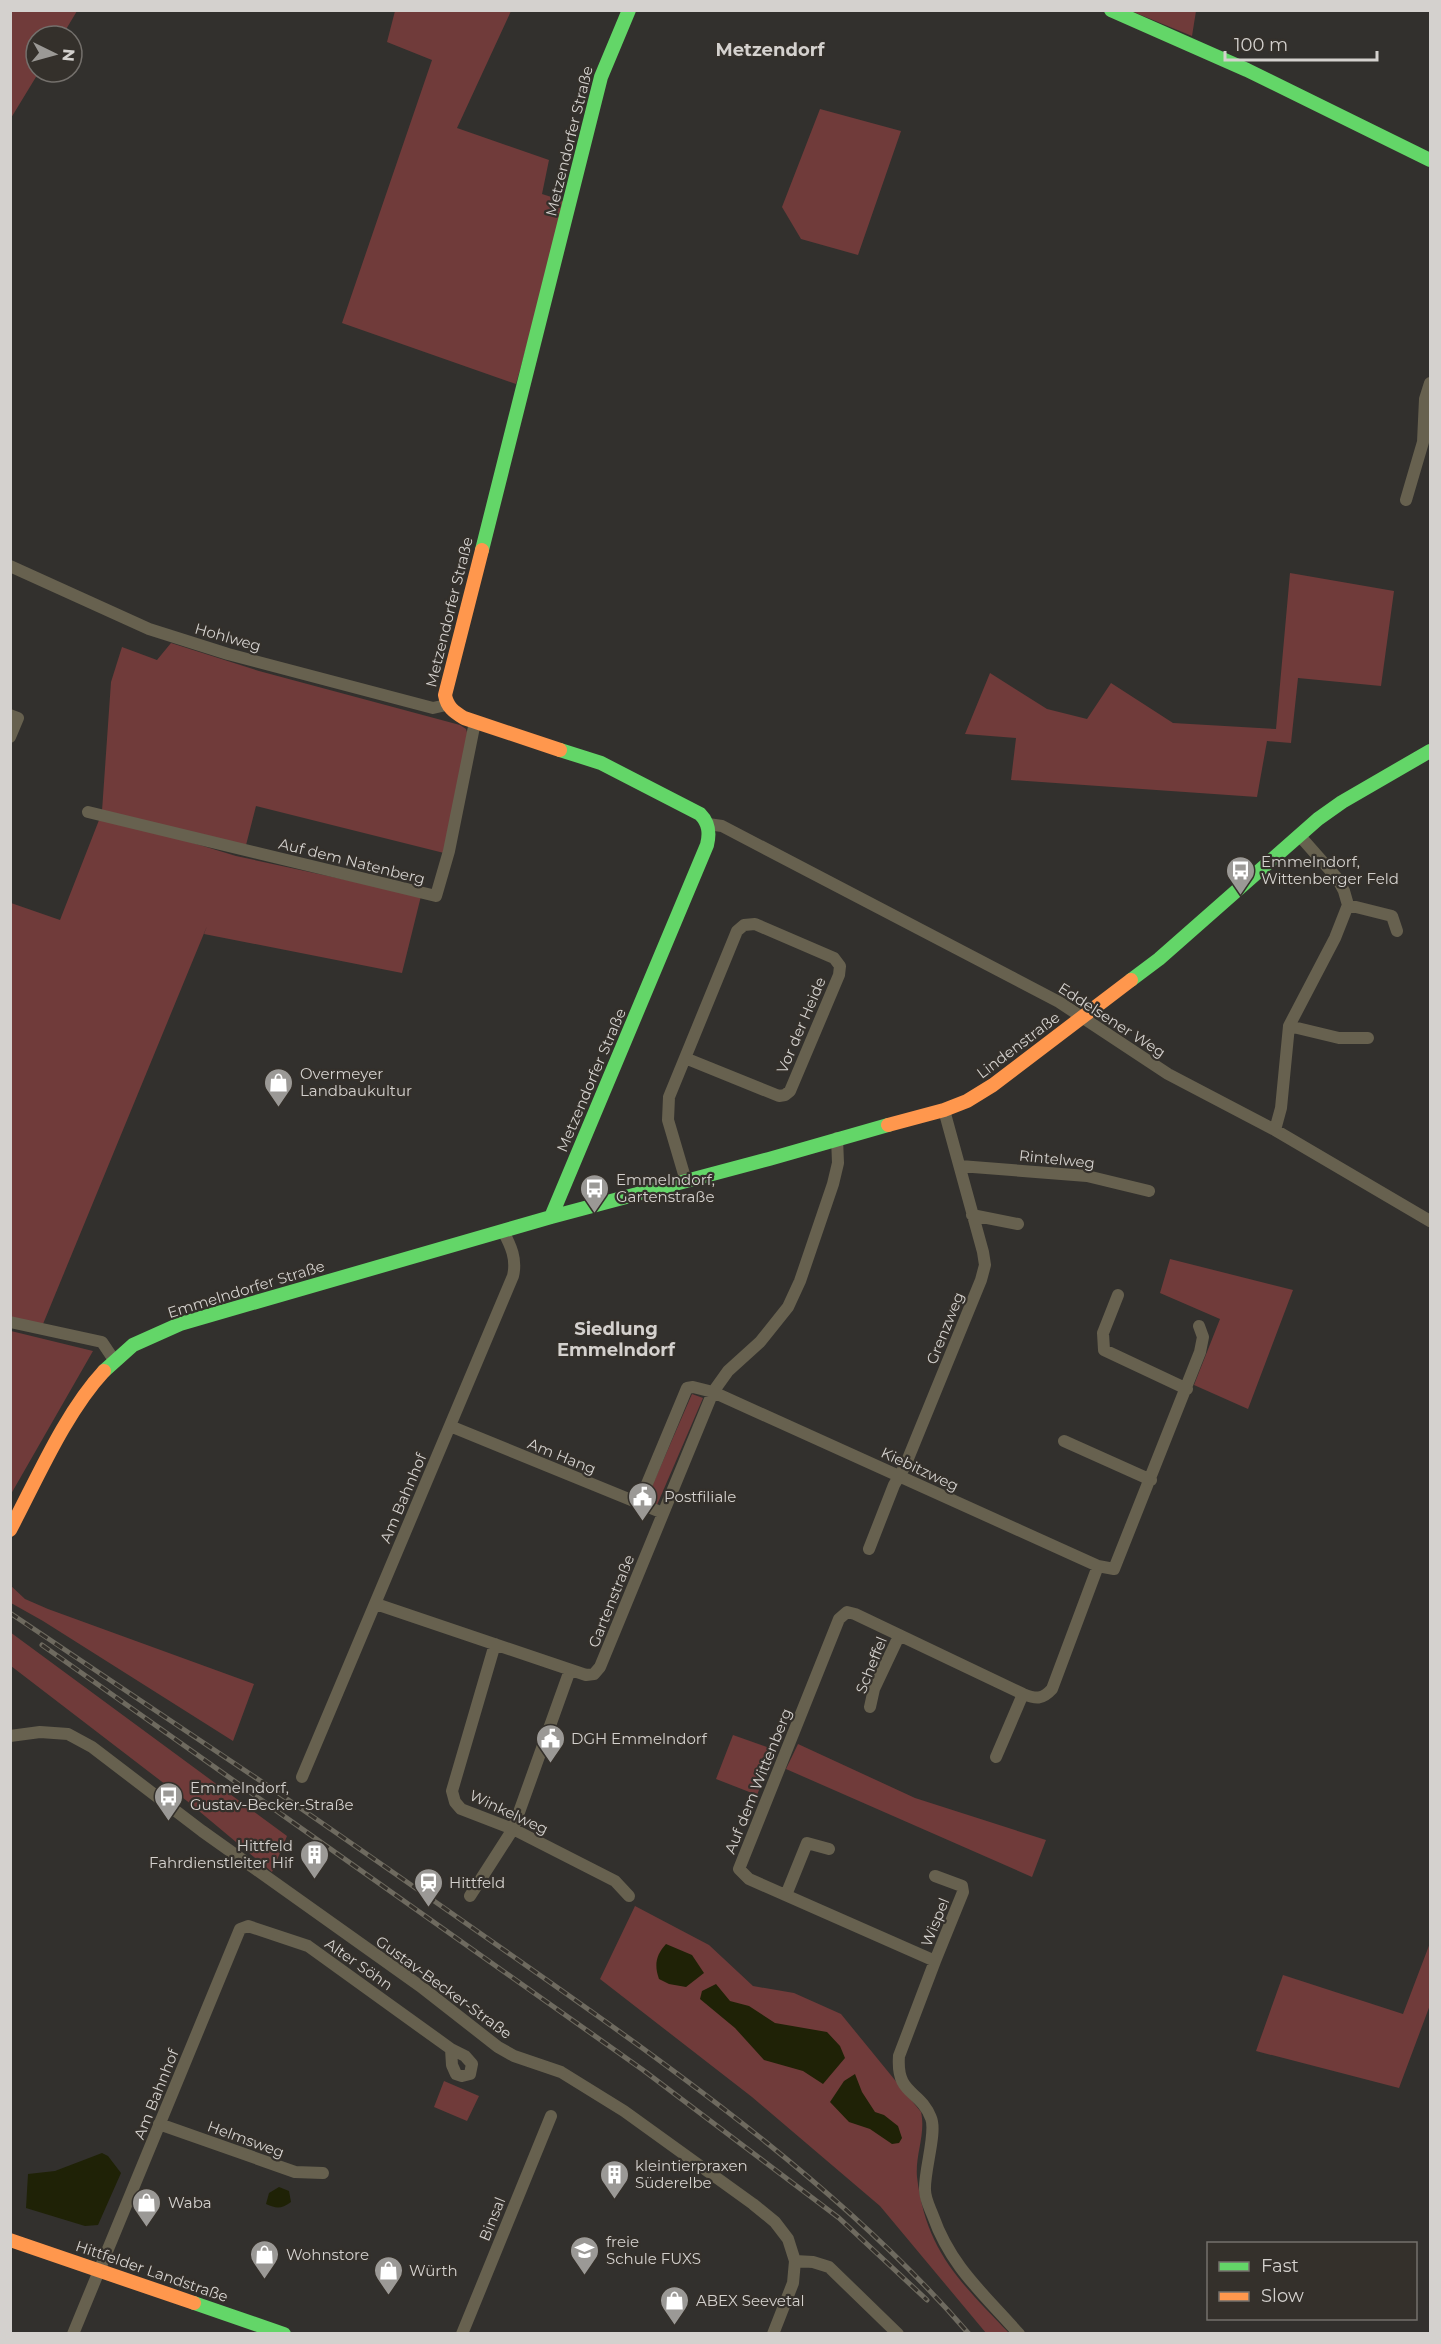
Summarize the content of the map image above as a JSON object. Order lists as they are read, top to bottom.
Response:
{
  "streets": {
    "street": [
      "Metzendorfer Straße",
      "Hohlweg",
      "Auf dem Natenberg",
      "Eddelsener Weg",
      "Vor der Heide",
      "Lindenstraße",
      "Rintelweg",
      "Emmelndorfer Straße",
      "Grenzweg",
      "Am Hang",
      "Kiebitzweg",
      "Am Bahnhof",
      "Gartenstraße",
      "Scheffel",
      "Auf dem Wittenberg",
      "Winkelweg",
      "Wispel",
      "Alter Söhn",
      "Gustav-Becker-Straße",
      "Helmsweg",
      "Binsal",
      "Hittfelder Landstraße"
    ]
  },
  "crossings": [
    ["Metzendorfer Straße", "Hohlweg"],
    ["Metzendorfer Straße", "Auf dem Natenberg"],
    ["Metzendorfer Straße", "Eddelsener Weg"],
    ["Metzendorfer Straße", "Lindenstraße"],
    ["Metzendorfer Straße", "Emmelndorfer Straße"],
    ["Eddelsener Weg", "Lindenstraße"],
    ["Vor der Heide", "Lindenstraße"],
    ["Lindenstraße", "Emmelndorfer Straße"],
    ["Lindenstraße", "Grenzweg"],
    ["Lindenstraße", "Gartenstraße"],
    ["Rintelweg", "Grenzweg"],
    ["Emmelndorfer Straße", "Am Bahnhof"],
    ["Grenzweg", "Kiebitzweg"],
    ["Am Hang", "Am Bahnhof"],
    ["Am Hang", "Gartenstraße"],
    ["Kiebitzweg", "Gartenstraße"],
    ["Am Bahnhof", "Gartenstraße"],
    ["Am Bahnhof", "Alter Söhn"],
    ["Am Bahnhof", "Helmsweg"],
    ["Am Bahnhof", "Hittfelder Landstraße"],
    ["Gartenstraße", "Winkelweg"],
    ["Scheffel", "Auf dem Wittenberg"],
    ["Auf dem Wittenberg", "Wispel"]
  ],
  "districts": ["Metzendorf", "Siedlung Emmelndorf"],
  "places": {
    "bus stop": ["Emmelndorf, Wittenberger Feld", "Emmelndorf, Gartenstraße", "Emmelndorf, Gustav-Becker-Straße"],
    "shop": [
      "Overmeyer Landbaukultur",
      "Waba",
      "Wohnstore",
      "Würth",
      "ABEX Seevetal"
    ],
    "public building": ["Postfiliale", "DGH Emmelndorf"],
    "building": ["Hittfeld Fahrdienstleiter Hif", "kleintierpraxen Süderelbe"],
    "station": ["Hittfeld"],
    "school or university": ["freie Schule FUXS"]
  },
  "legend": ["Fast", "Slow"],
  "scale_bar": "100 m",
  "north": "right"
}
